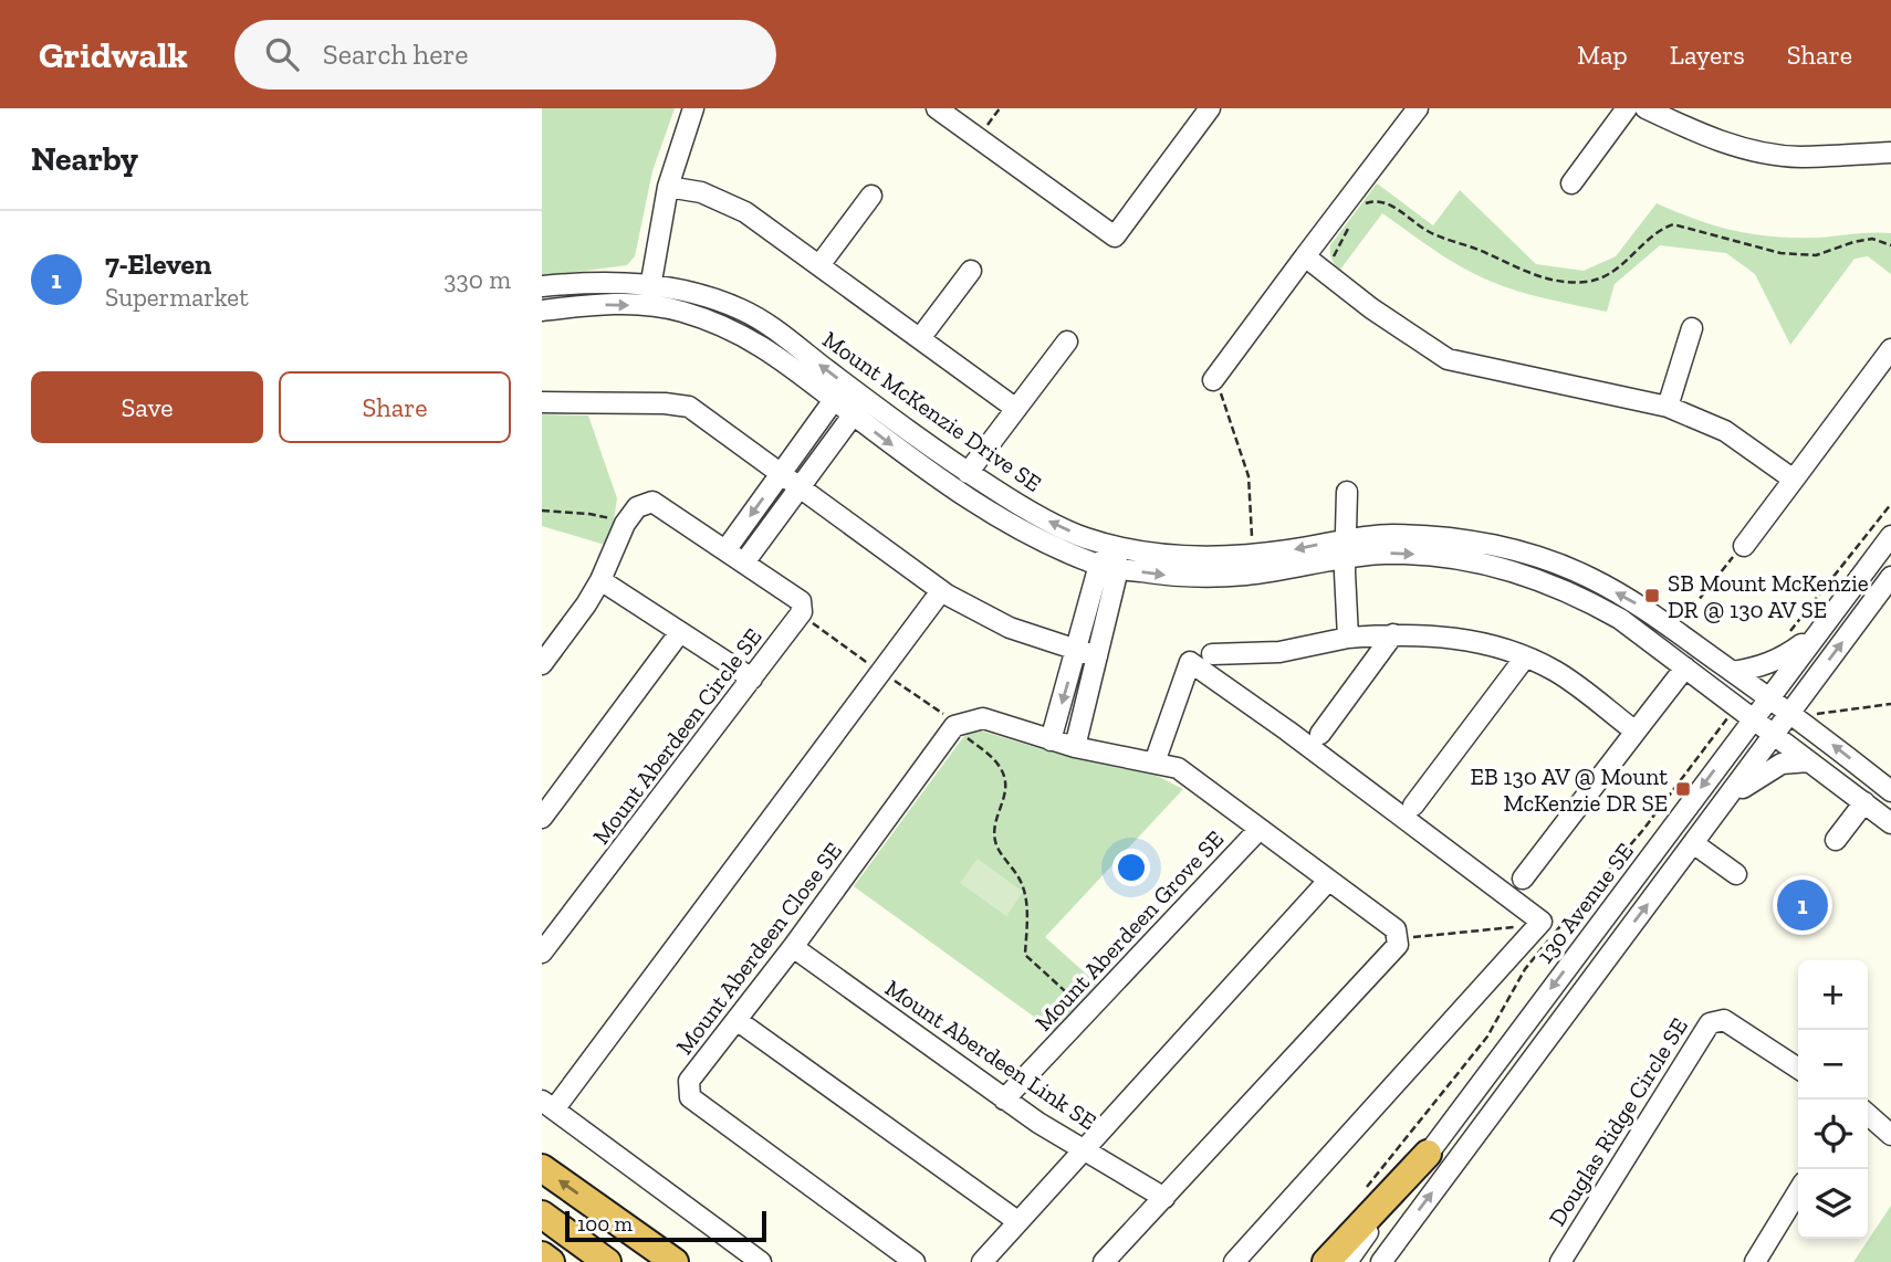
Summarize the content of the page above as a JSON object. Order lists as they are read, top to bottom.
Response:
{
  "streets": {
    "street": [
      "Mount McKenzie Drive SE",
      "Mount Aberdeen Circle SE",
      "130 Avenue SE",
      "Mount Aberdeen Grove SE",
      "Mount Aberdeen Close SE",
      "Mount Aberdeen Link SE",
      "Douglas Ridge Circle SE"
    ]
  },
  "crossings": [
    ["Mount McKenzie Drive SE", "130 Avenue SE"],
    ["Mount Aberdeen Grove SE", "Mount Aberdeen Link SE"],
    ["Mount Aberdeen Close SE", "Mount Aberdeen Link SE"]
  ],
  "places": {
    "transit": ["SB Mount McKenzie DR @ 130 AV SE", "EB 130 AV @ Mount McKenzie DR SE"]
  },
  "scale_bar": "100 m",
  "page": {
    "header": "Gridwalk",
    "search": "Search here",
    "nav": ["Map", "Layers", "Share"],
    "heading": "Nearby",
    "list": [
      {
        "mark": "1",
        "name": "7-Eleven",
        "note": "Supermarket",
        "value": "330 m"
      }
    ],
    "buttons": ["Save", "Share"],
    "pins": "1",
    "map_buttons": ["+", "−"],
    "scale": "100 m"
  }
}
